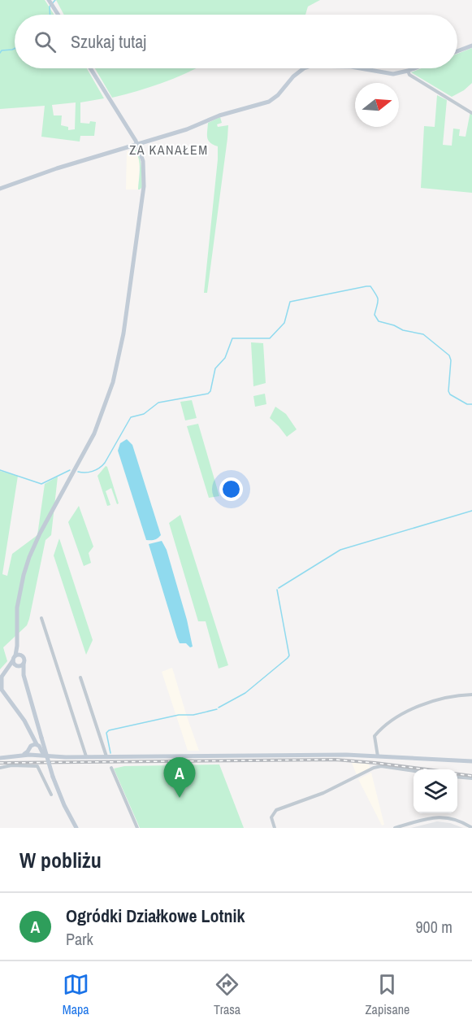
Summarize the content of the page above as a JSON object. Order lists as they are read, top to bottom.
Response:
{
  "districts": ["ZA KANAŁEM"],
  "north": "right",
  "page": {
    "search": "Szukaj tutaj",
    "pins": "A",
    "heading": "W pobliżu",
    "list": [
      {
        "mark": "A",
        "name": "Ogródki Działkowe Lotnik",
        "note": "Park",
        "value": "900 m"
      }
    ],
    "nav": ["Mapa", "Trasa", "Zapisane"]
  }
}
